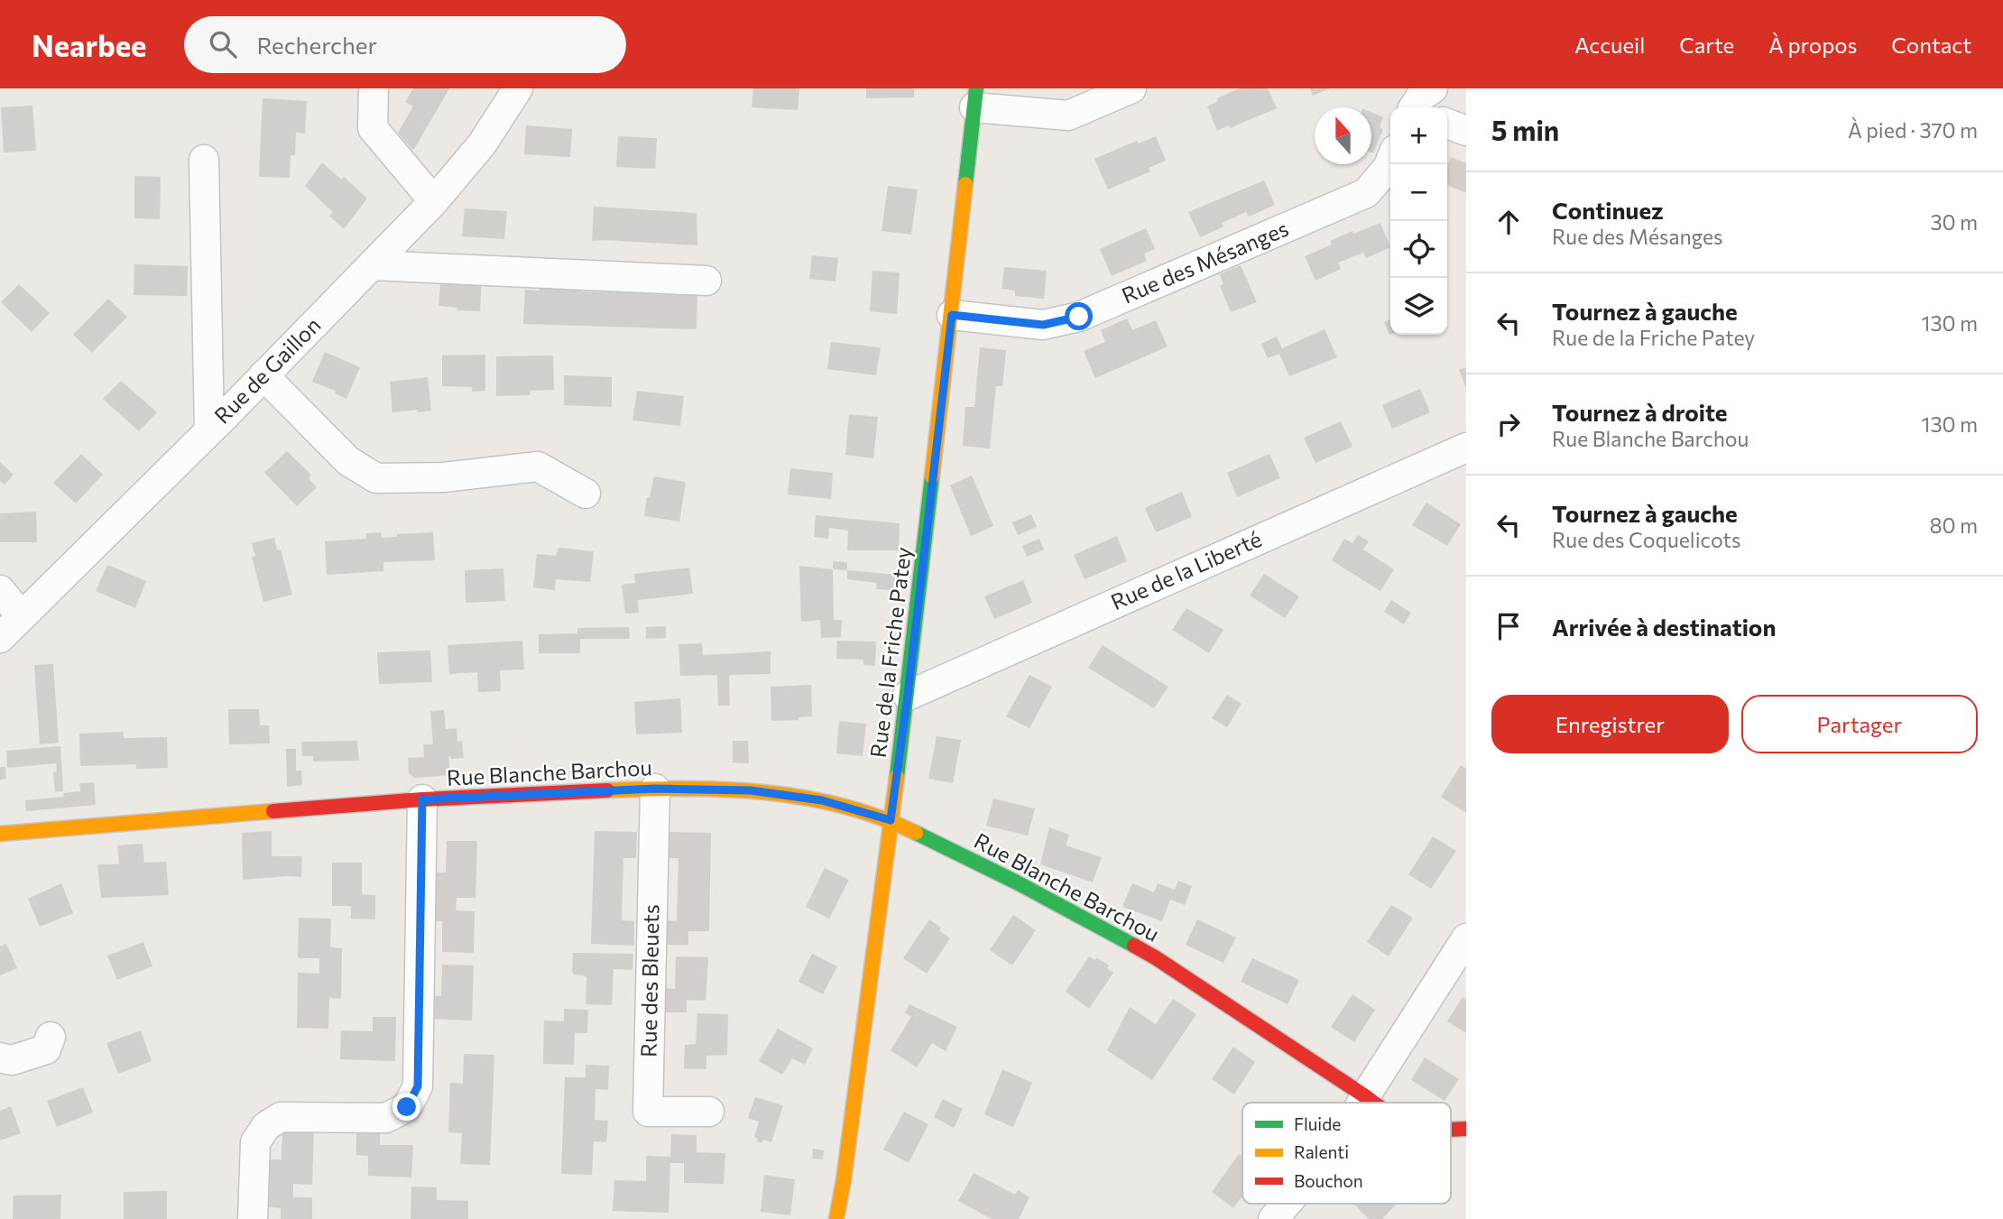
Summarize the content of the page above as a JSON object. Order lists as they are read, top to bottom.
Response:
{
  "streets": {
    "street": [
      "Rue des Mésanges",
      "Rue de Gaillon",
      "Rue de la Liberté",
      "Rue de la Friche Patey",
      "Rue Blanche Barchou",
      "Rue des Bleuets"
    ]
  },
  "crossings": [
    ["Rue des Mésanges", "Rue de la Friche Patey"],
    ["Rue de la Liberté", "Rue de la Friche Patey"],
    ["Rue de la Friche Patey", "Rue Blanche Barchou"],
    ["Rue Blanche Barchou", "Rue des Bleuets"]
  ],
  "legend": ["Fluide", "Ralenti", "Bouchon"],
  "north": "top",
  "page": {
    "header": "Nearbee",
    "search": "Rechercher",
    "nav": [
      "Accueil",
      "Carte",
      "À propos",
      "Contact"
    ],
    "heading": ["5 min", "À pied · 370 m"],
    "map_buttons": ["+", "−"],
    "list": [
      ["Continuez", "Rue des Mésanges", "30 m"],
      ["Tournez à gauche", "Rue de la Friche Patey", "130 m"],
      ["Tournez à droite", "Rue Blanche Barchou", "130 m"],
      ["Tournez à gauche", "Rue des Coquelicots", "80 m"],
      "Arrivée à destination"
    ],
    "buttons": ["Enregistrer", "Partager"]
  }
}
